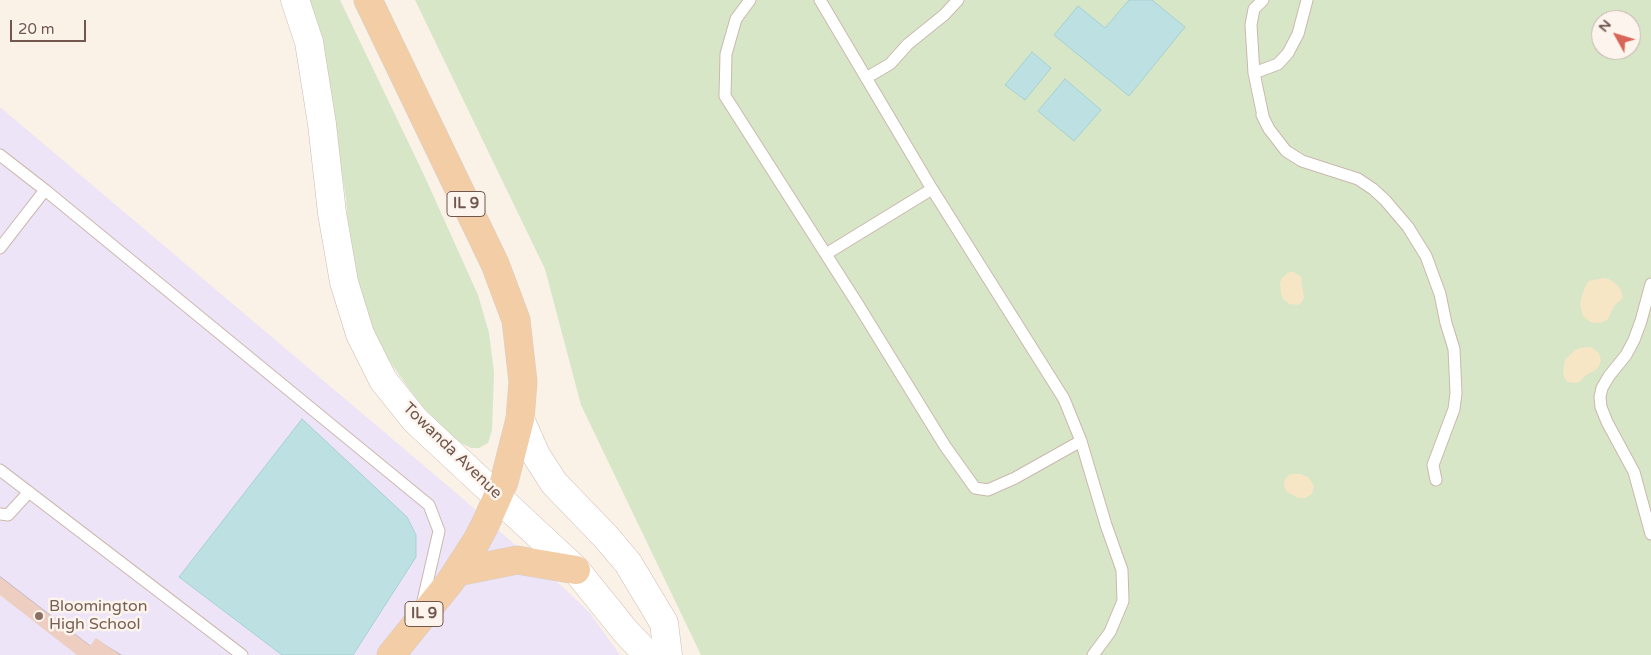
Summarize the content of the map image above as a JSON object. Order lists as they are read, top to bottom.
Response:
{
  "streets": {
    "main road": ["IL 9", "Towanda Avenue"]
  },
  "crossings": [
    ["IL 9", "Towanda Avenue"]
  ],
  "places": ["Bloomington High School"],
  "scale_bar": "20 m",
  "north": "top left"
}
